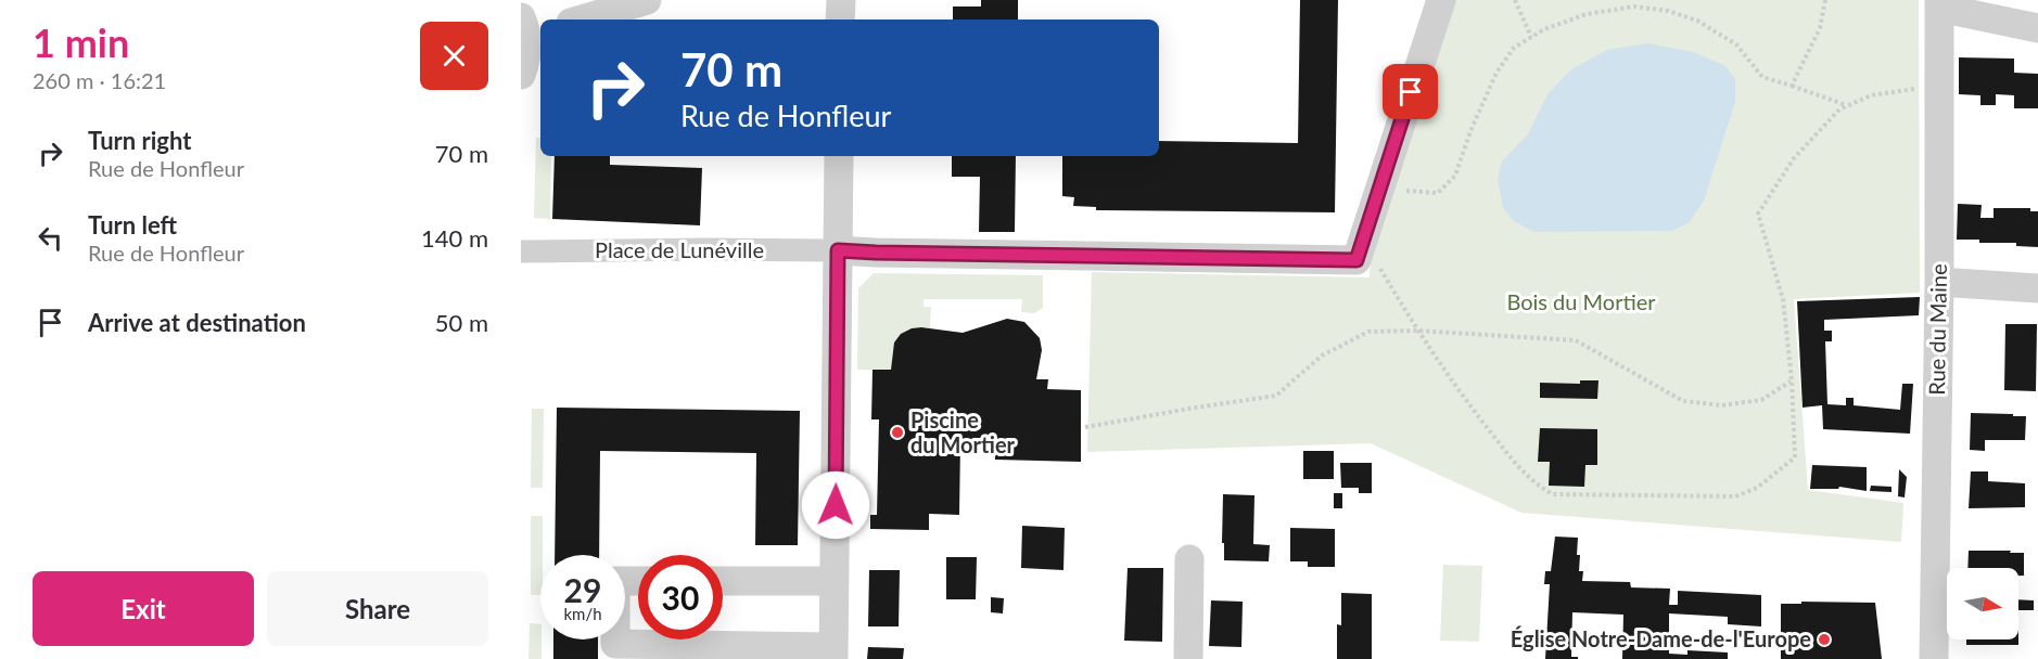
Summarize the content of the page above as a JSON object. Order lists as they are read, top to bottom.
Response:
{
  "streets": {
    "street": ["Place de Lunéville", "Rue du Maine"]
  },
  "parks": ["Bois du Mortier"],
  "places": ["Piscine du Mortier", "Église Notre-Dame-de-l'Europe"],
  "north": "right",
  "page": {
    "heading": ["1 min", "260 m · 16:21"],
    "turn": ["70 m", "Rue de Honfleur"],
    "list": [
      {
        "name": "Turn right",
        "note": "Rue de Honfleur",
        "value": "70 m"
      },
      {
        "name": "Turn left",
        "note": "Rue de Honfleur",
        "value": "140 m"
      },
      {
        "name": "Arrive at destination",
        "value": "50 m"
      }
    ],
    "speed": "29 km/h",
    "limit": "30",
    "buttons": ["Exit", "Share"]
  }
}
